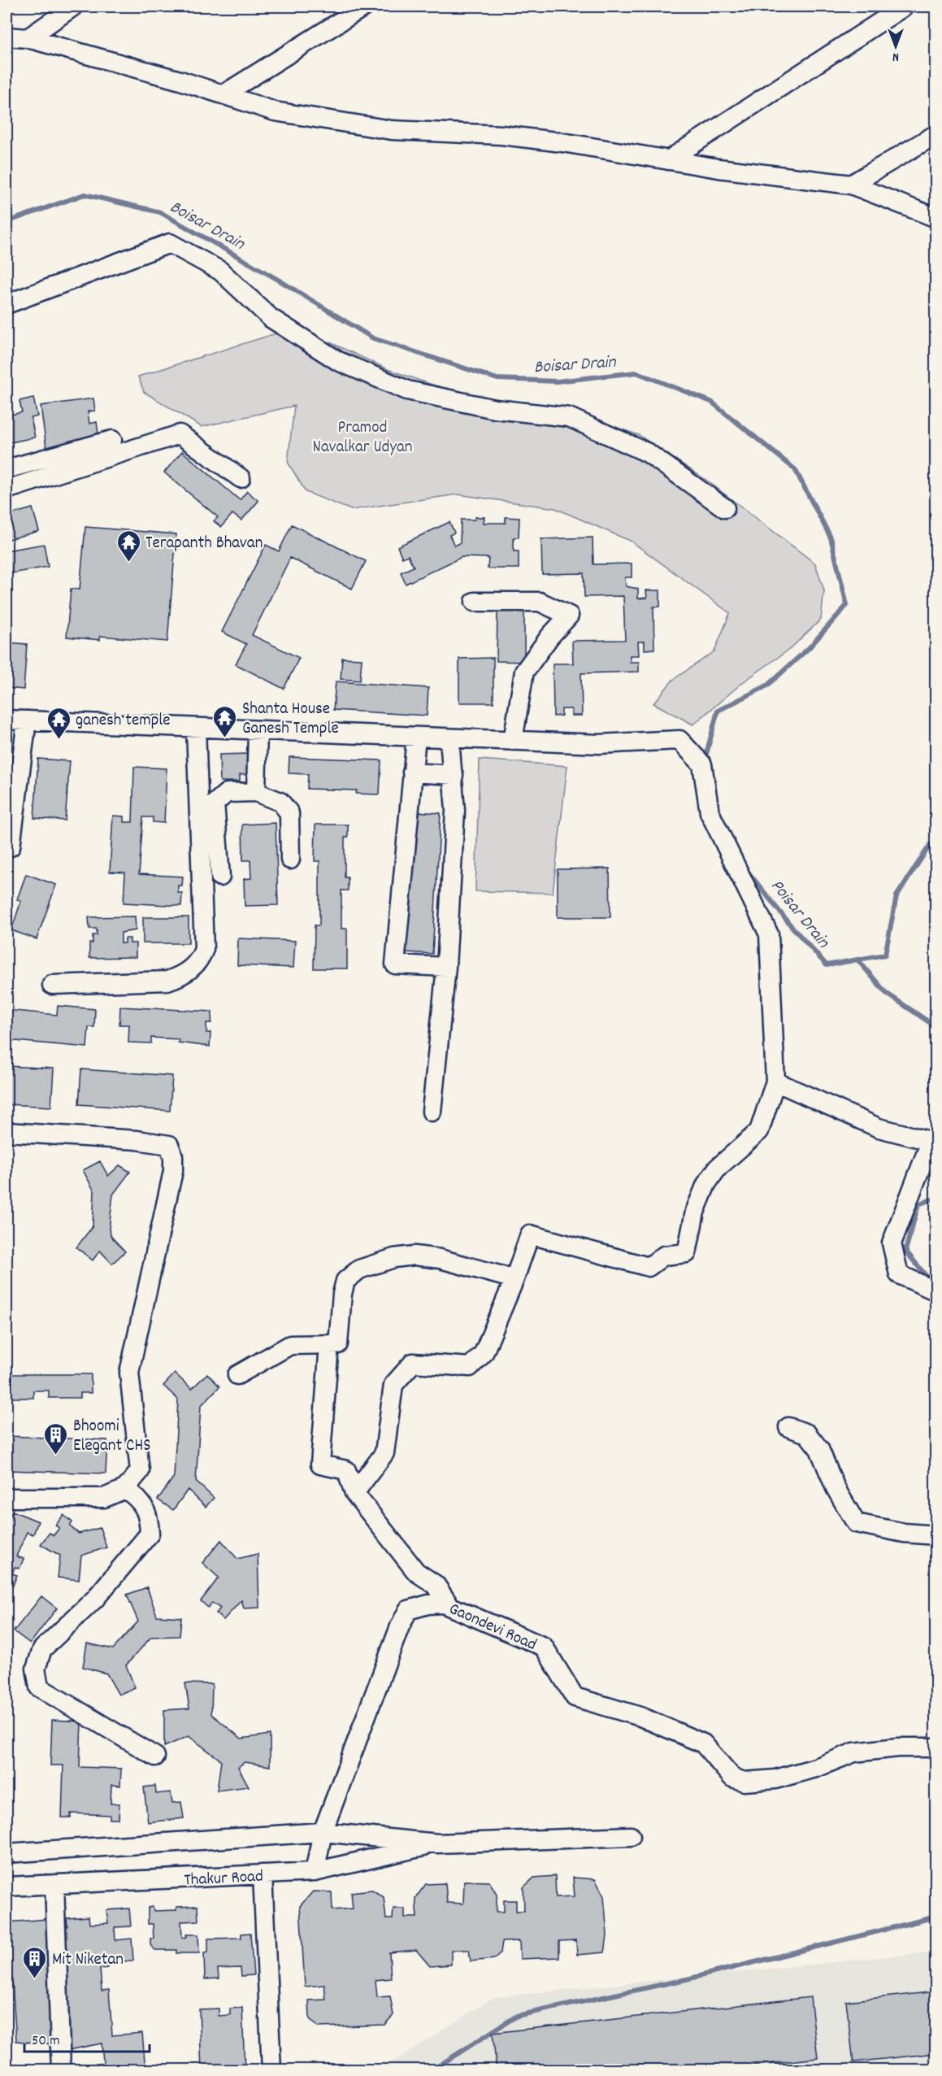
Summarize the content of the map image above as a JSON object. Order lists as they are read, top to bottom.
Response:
{
  "streets": {
    "street": ["Gaondevi Road", "Thakur Road"]
  },
  "crossings": [
    ["Gaondevi Road", "Thakur Road"]
  ],
  "water": ["Boisar Drain", "Poisar Drain"],
  "parks": ["Pramod Navalkar Udyan"],
  "places": {
    "temple": ["Terapanth Bhavan", "Shanta House Ganesh Temple", "ganesh temple"],
    "building": ["Bhoomi Elegant CHS", "Mit Niketan"]
  },
  "scale_bar": "50 m",
  "north": "bottom"
}
